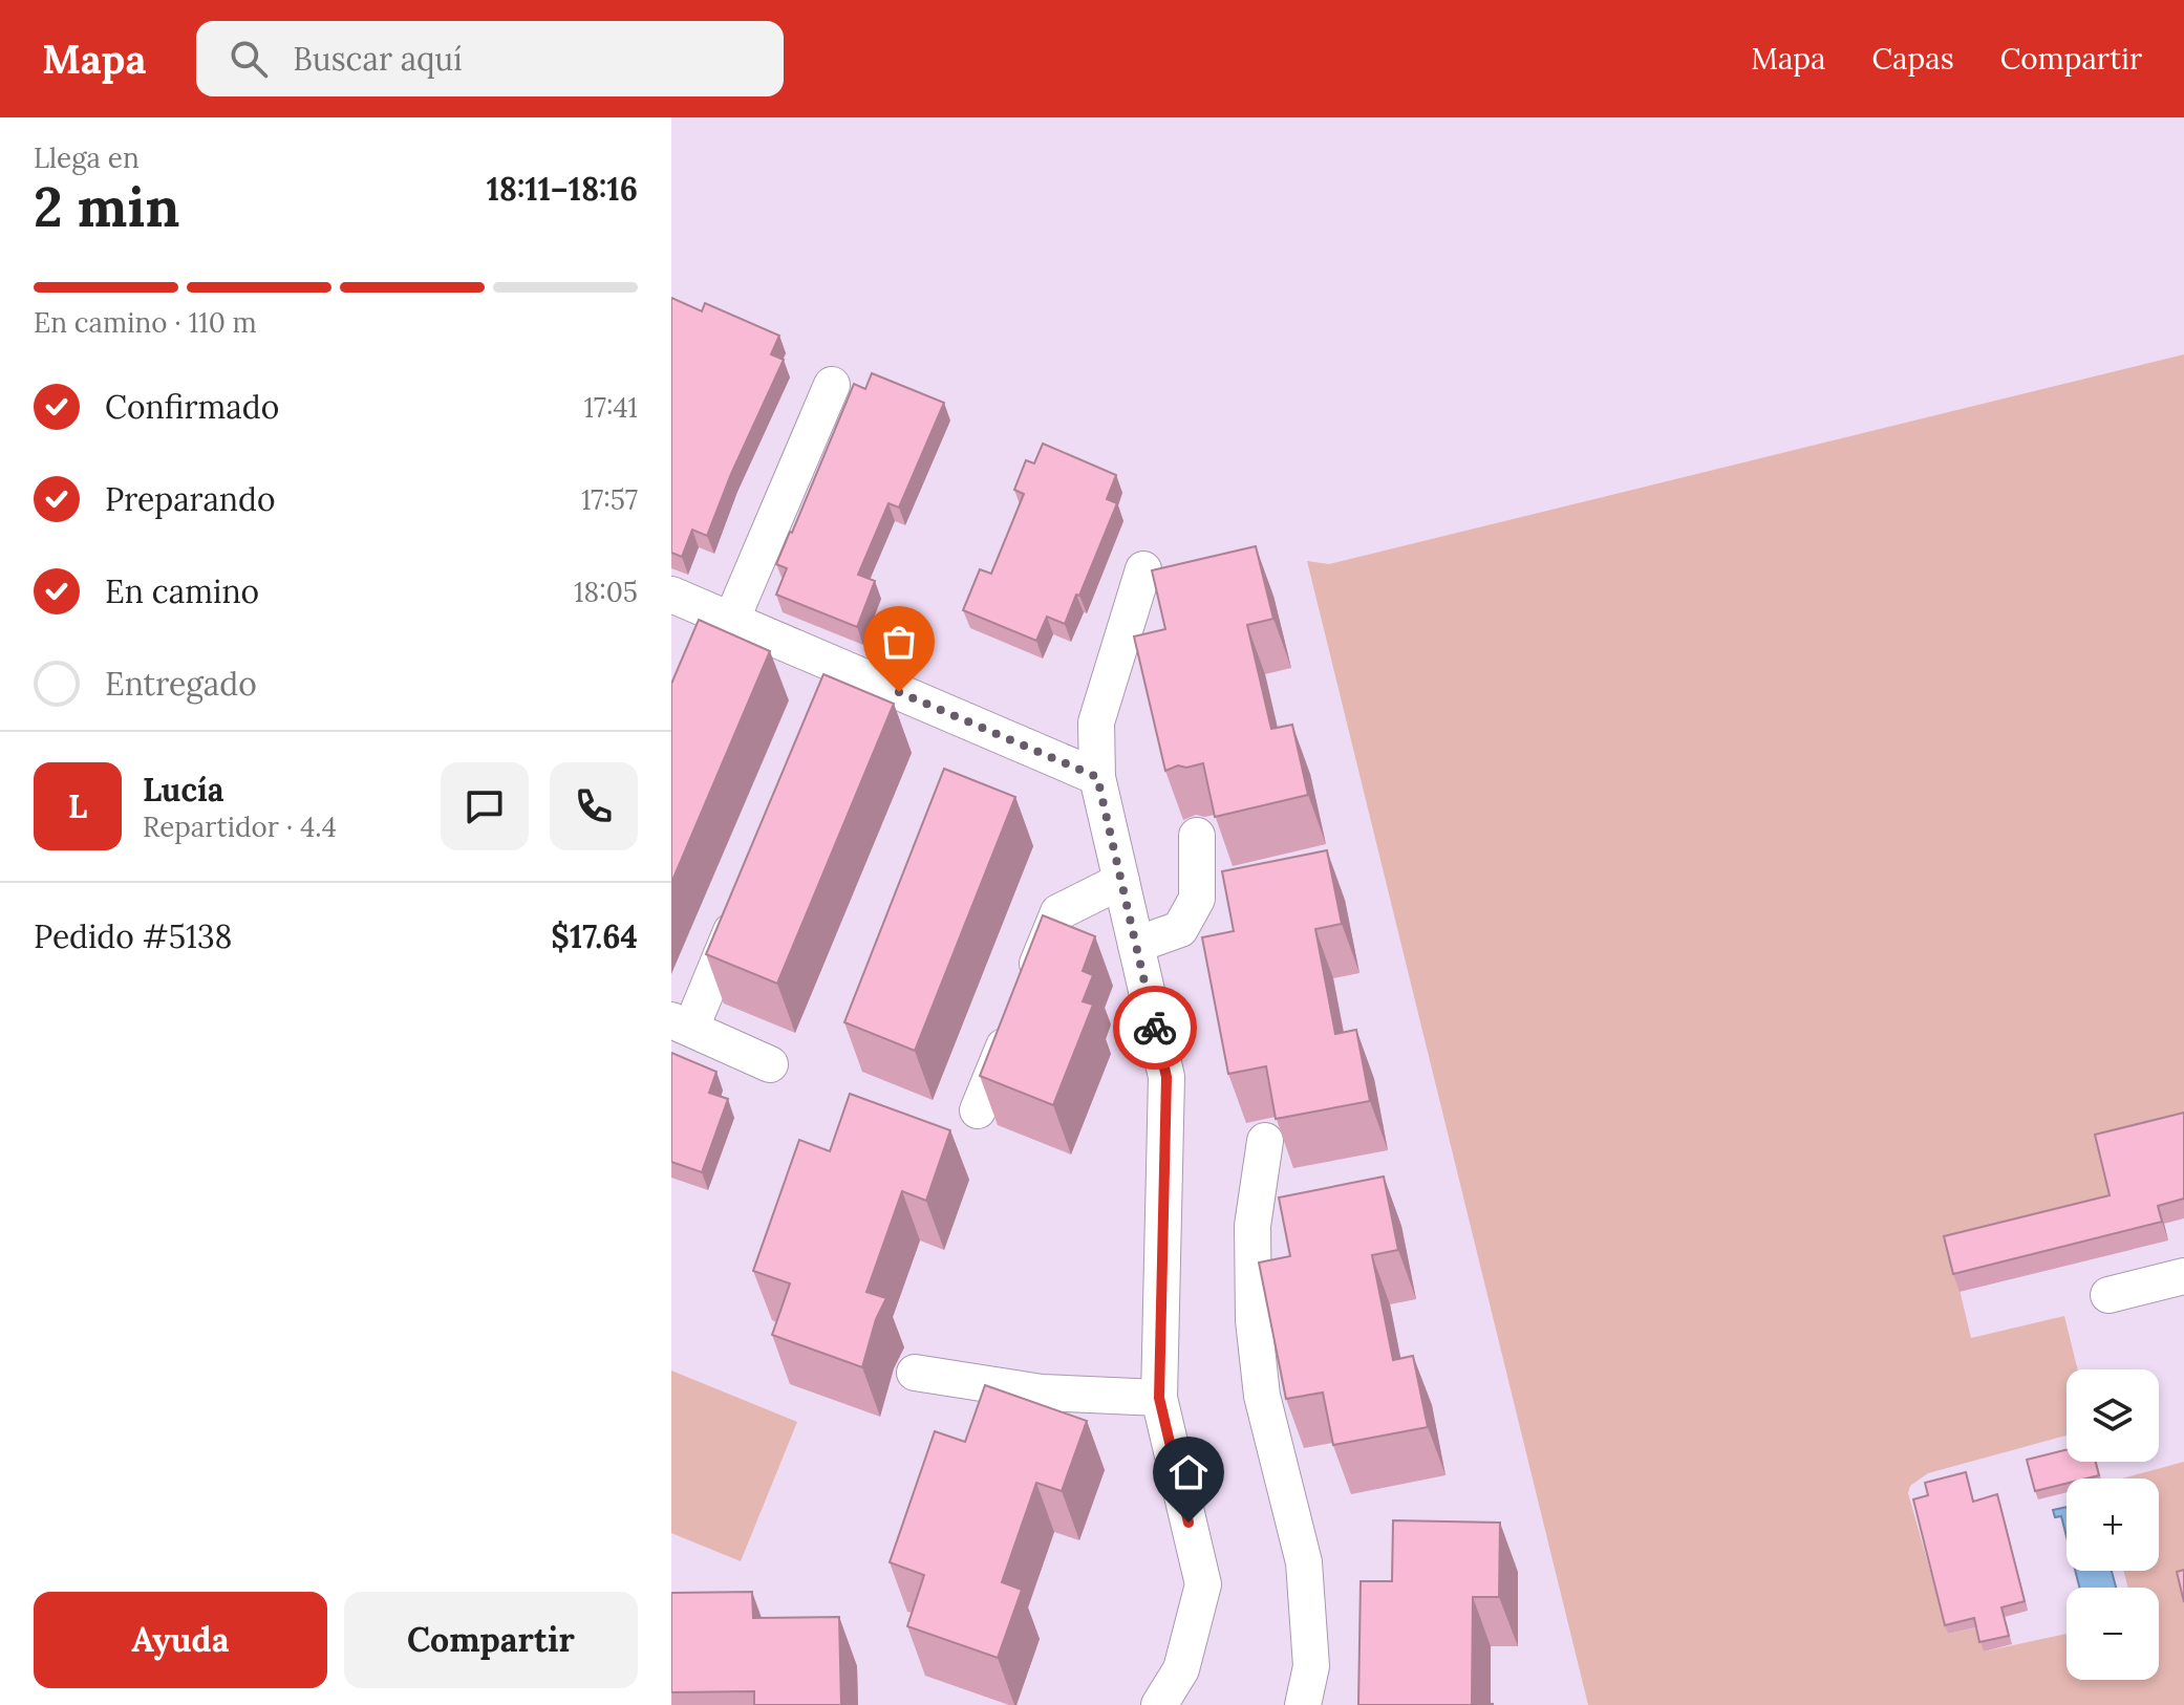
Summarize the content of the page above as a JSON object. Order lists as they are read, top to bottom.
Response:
{
  "page": {
    "header": "Mapa",
    "search": "Buscar aquí",
    "nav": ["Mapa", "Capas", "Compartir"],
    "heading": ["2 min", "Llega en", "18:11–18:16"],
    "panel": [
      "Lucía",
      "Repartidor · 4.4",
      "Pedido #5138",
      "$17.64"
    ],
    "bar": "En camino · 110 m",
    "list": [
      ["Confirmado", "17:41"],
      ["Preparando", "17:57"],
      ["En camino", "18:05"],
      "Entregado"
    ],
    "round": "L",
    "map_buttons": ["+", "−"],
    "buttons": ["Ayuda", "Compartir"]
  }
}
